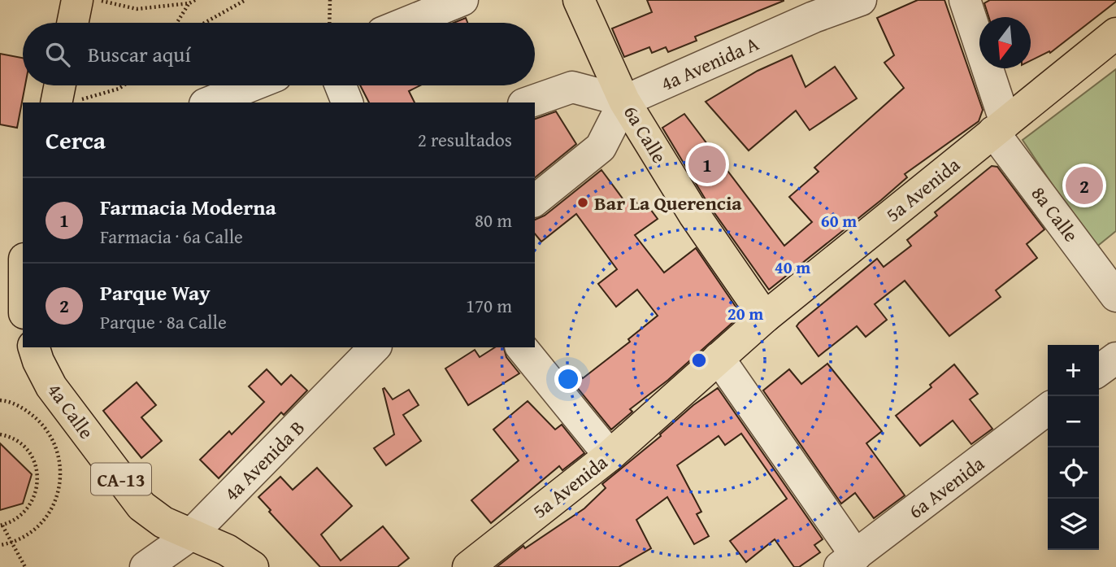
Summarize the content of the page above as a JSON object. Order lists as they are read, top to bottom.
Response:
{
  "streets": {
    "main road": [
      "6a Calle",
      "5a Avenida",
      "4a Calle",
      "CA-13"
    ],
    "street": [
      "4a Avenida A",
      "8a Calle",
      "4a Avenida B",
      "6a Avenida"
    ]
  },
  "crossings": [
    ["4a Avenida A", "6a Calle"],
    ["6a Calle", "5a Avenida"],
    ["5a Avenida", "8a Calle"],
    ["4a Calle", "4a Avenida B"]
  ],
  "places": ["Bar La Querencia"],
  "north": "bottom",
  "page": {
    "search": "Buscar aquí",
    "heading": ["Cerca", "2 resultados"],
    "pins": ["1", "2"],
    "list": [
      {
        "mark": "1",
        "name": "Farmacia Moderna",
        "note": "Farmacia · 6a Calle",
        "value": "80 m"
      },
      {
        "mark": "2",
        "name": "Parque Way",
        "note": "Parque · 8a Calle",
        "value": "170 m"
      }
    ],
    "map_buttons": ["+", "−"]
  },
  "rings": ["60 m", "40 m", "20 m"]
}
